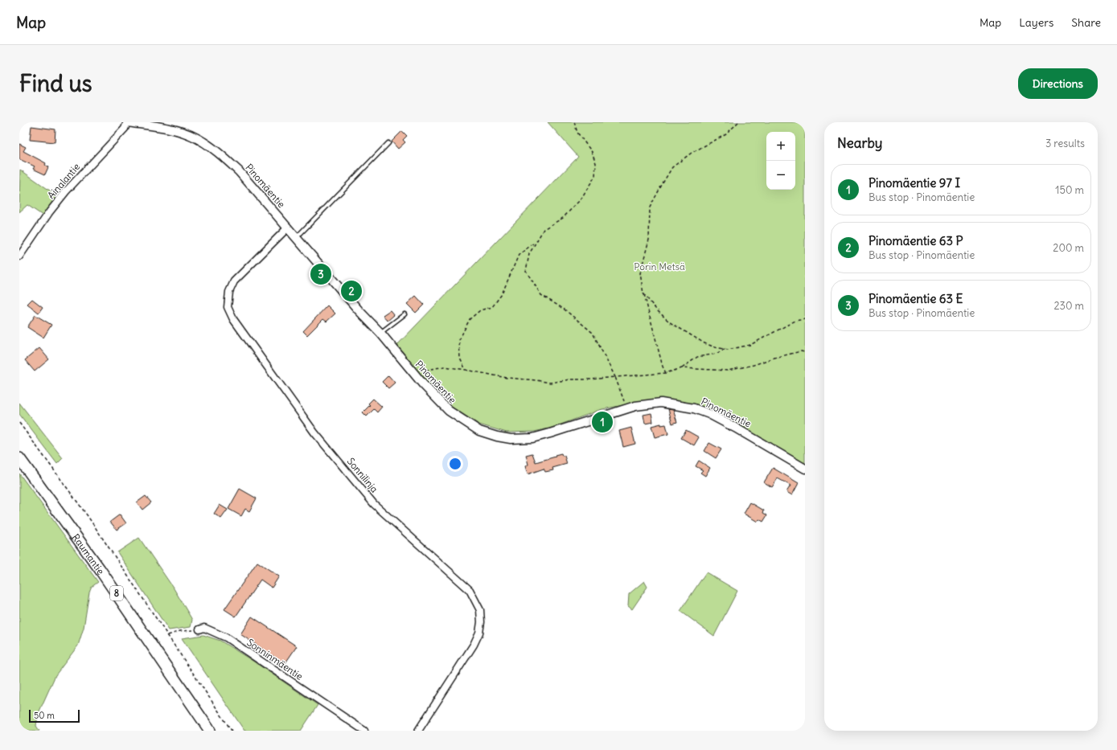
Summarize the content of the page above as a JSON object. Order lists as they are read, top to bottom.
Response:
{
  "streets": {
    "highway": ["Raumantie", "8"],
    "street": [
      "Ainalantie",
      "Pinomäentie",
      "Sonnilinja",
      "Sonninmäentie"
    ]
  },
  "crossings": [
    ["Ainalantie", "Pinomäentie"],
    ["Pinomäentie", "Sonnilinja"]
  ],
  "parks": ["Porin Metsä"],
  "scale_bar": "50 m",
  "page": {
    "header": "Map",
    "nav": ["Map", "Layers", "Share"],
    "buttons": "Directions",
    "title": "Find us",
    "heading": ["Nearby", "3 results"],
    "map_buttons": ["+", "−"],
    "list": [
      {
        "mark": "1",
        "name": "Pinomäentie 97 I",
        "note": "Bus stop · Pinomäentie",
        "value": "150 m"
      },
      {
        "mark": "2",
        "name": "Pinomäentie 63 P",
        "note": "Bus stop · Pinomäentie",
        "value": "200 m"
      },
      {
        "mark": "3",
        "name": "Pinomäentie 63 E",
        "note": "Bus stop · Pinomäentie",
        "value": "230 m"
      }
    ],
    "pins": ["3", "2", "1"],
    "scale": "50 m"
  }
}
